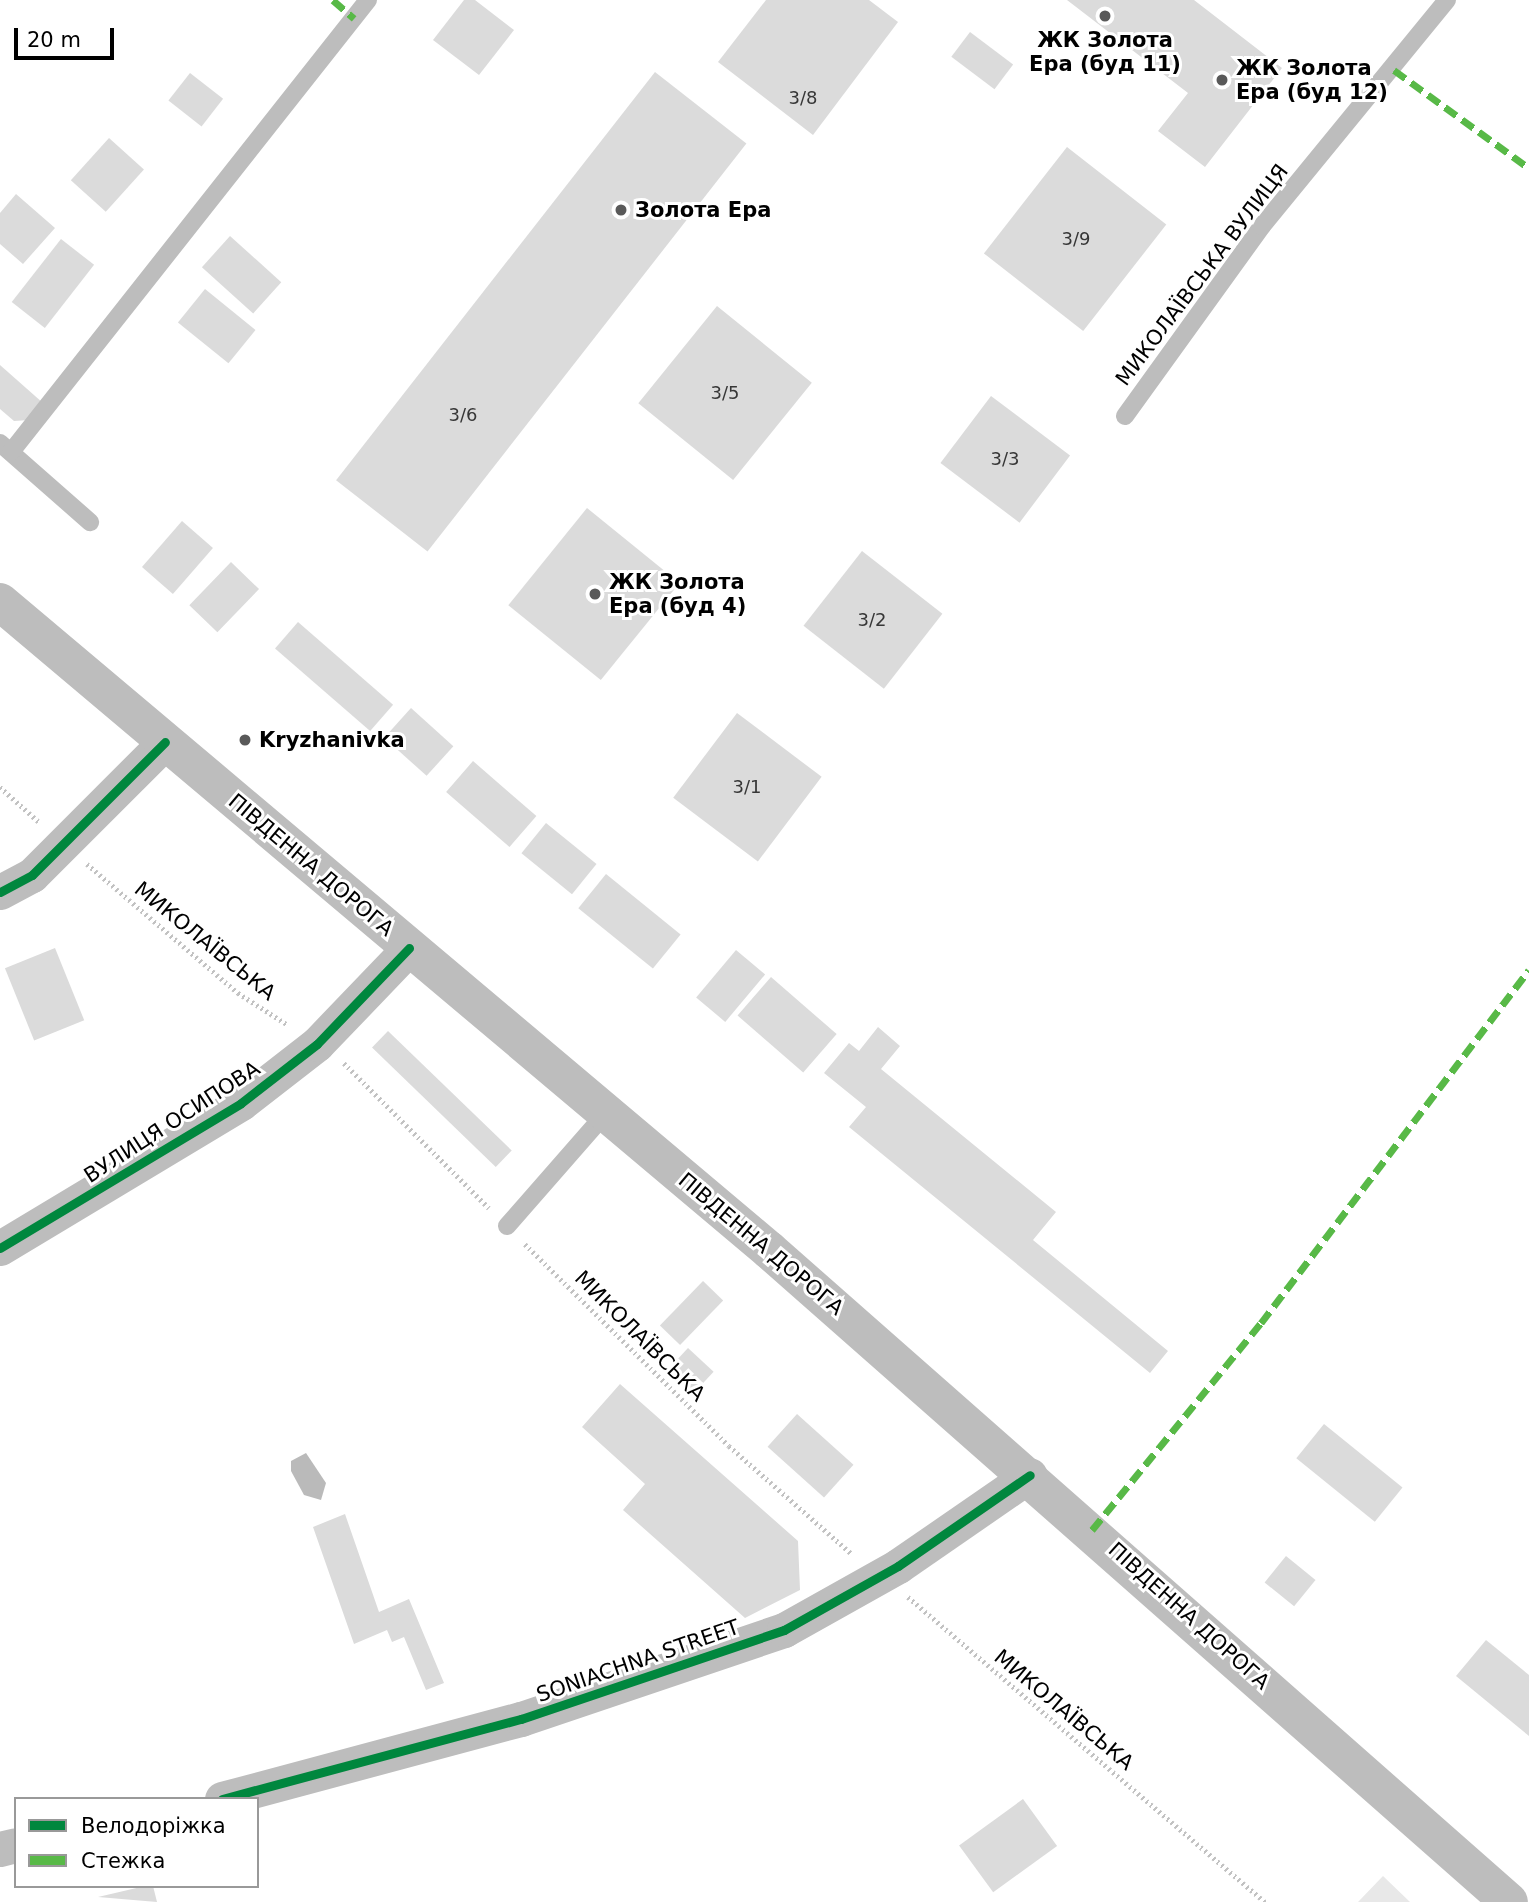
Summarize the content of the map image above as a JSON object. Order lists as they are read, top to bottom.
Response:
{
  "streets": {
    "highway": ["ПІВДЕННА ДОРОГА"],
    "street": ["ВУЛИЦЯ ОСИПОВА", "SONIACHNA STREET"],
    "lane": ["МИКОЛАЇВСЬКА ВУЛИЦЯ"],
    "path": ["МИКОЛАЇВСЬКА"]
  },
  "crossings": [
    ["ПІВДЕННА ДОРОГА", "ВУЛИЦЯ ОСИПОВА"],
    ["ПІВДЕННА ДОРОГА", "SONIACHNA STREET"],
    ["МИКОЛАЇВСЬКА", "ВУЛИЦЯ ОСИПОВА"],
    ["МИКОЛАЇВСЬКА", "SONIACHNA STREET"]
  ],
  "places": [
    "ЖК Золота Ера (буд 11)",
    "ЖК Золота Ера (буд 12)",
    "Золота Ера",
    "ЖК Золота Ера (буд 4)",
    "Kryzhanivka"
  ],
  "house_numbers": [
    "3/8",
    "3/9",
    "3/5",
    "3/6",
    "3/3",
    "3/2",
    "3/1"
  ],
  "legend": ["Велодоріжка", "Стежка"],
  "scale_bar": "20 m"
}
